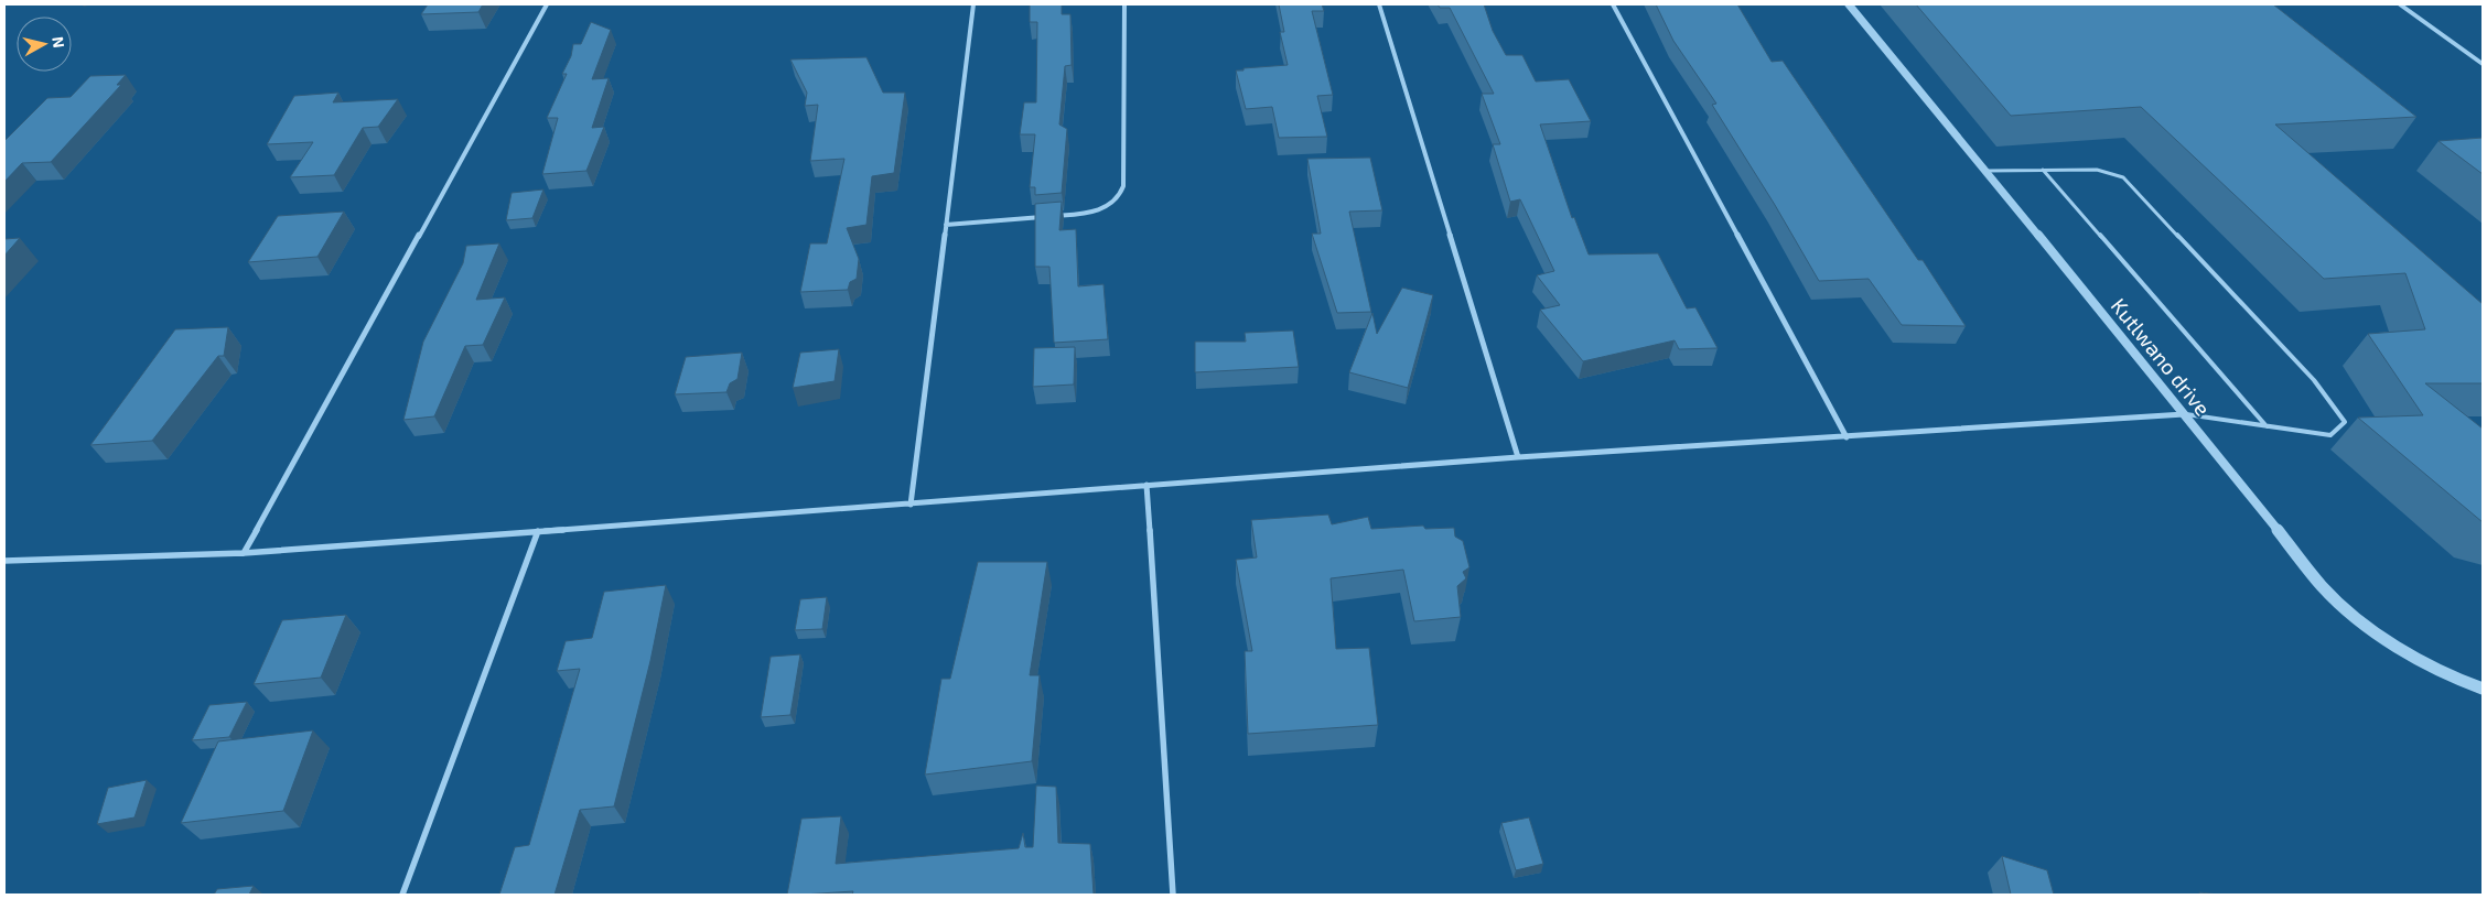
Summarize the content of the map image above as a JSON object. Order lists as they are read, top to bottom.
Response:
{
  "streets": {
    "street": ["Kutlwano drive"]
  },
  "north": "right"
}
